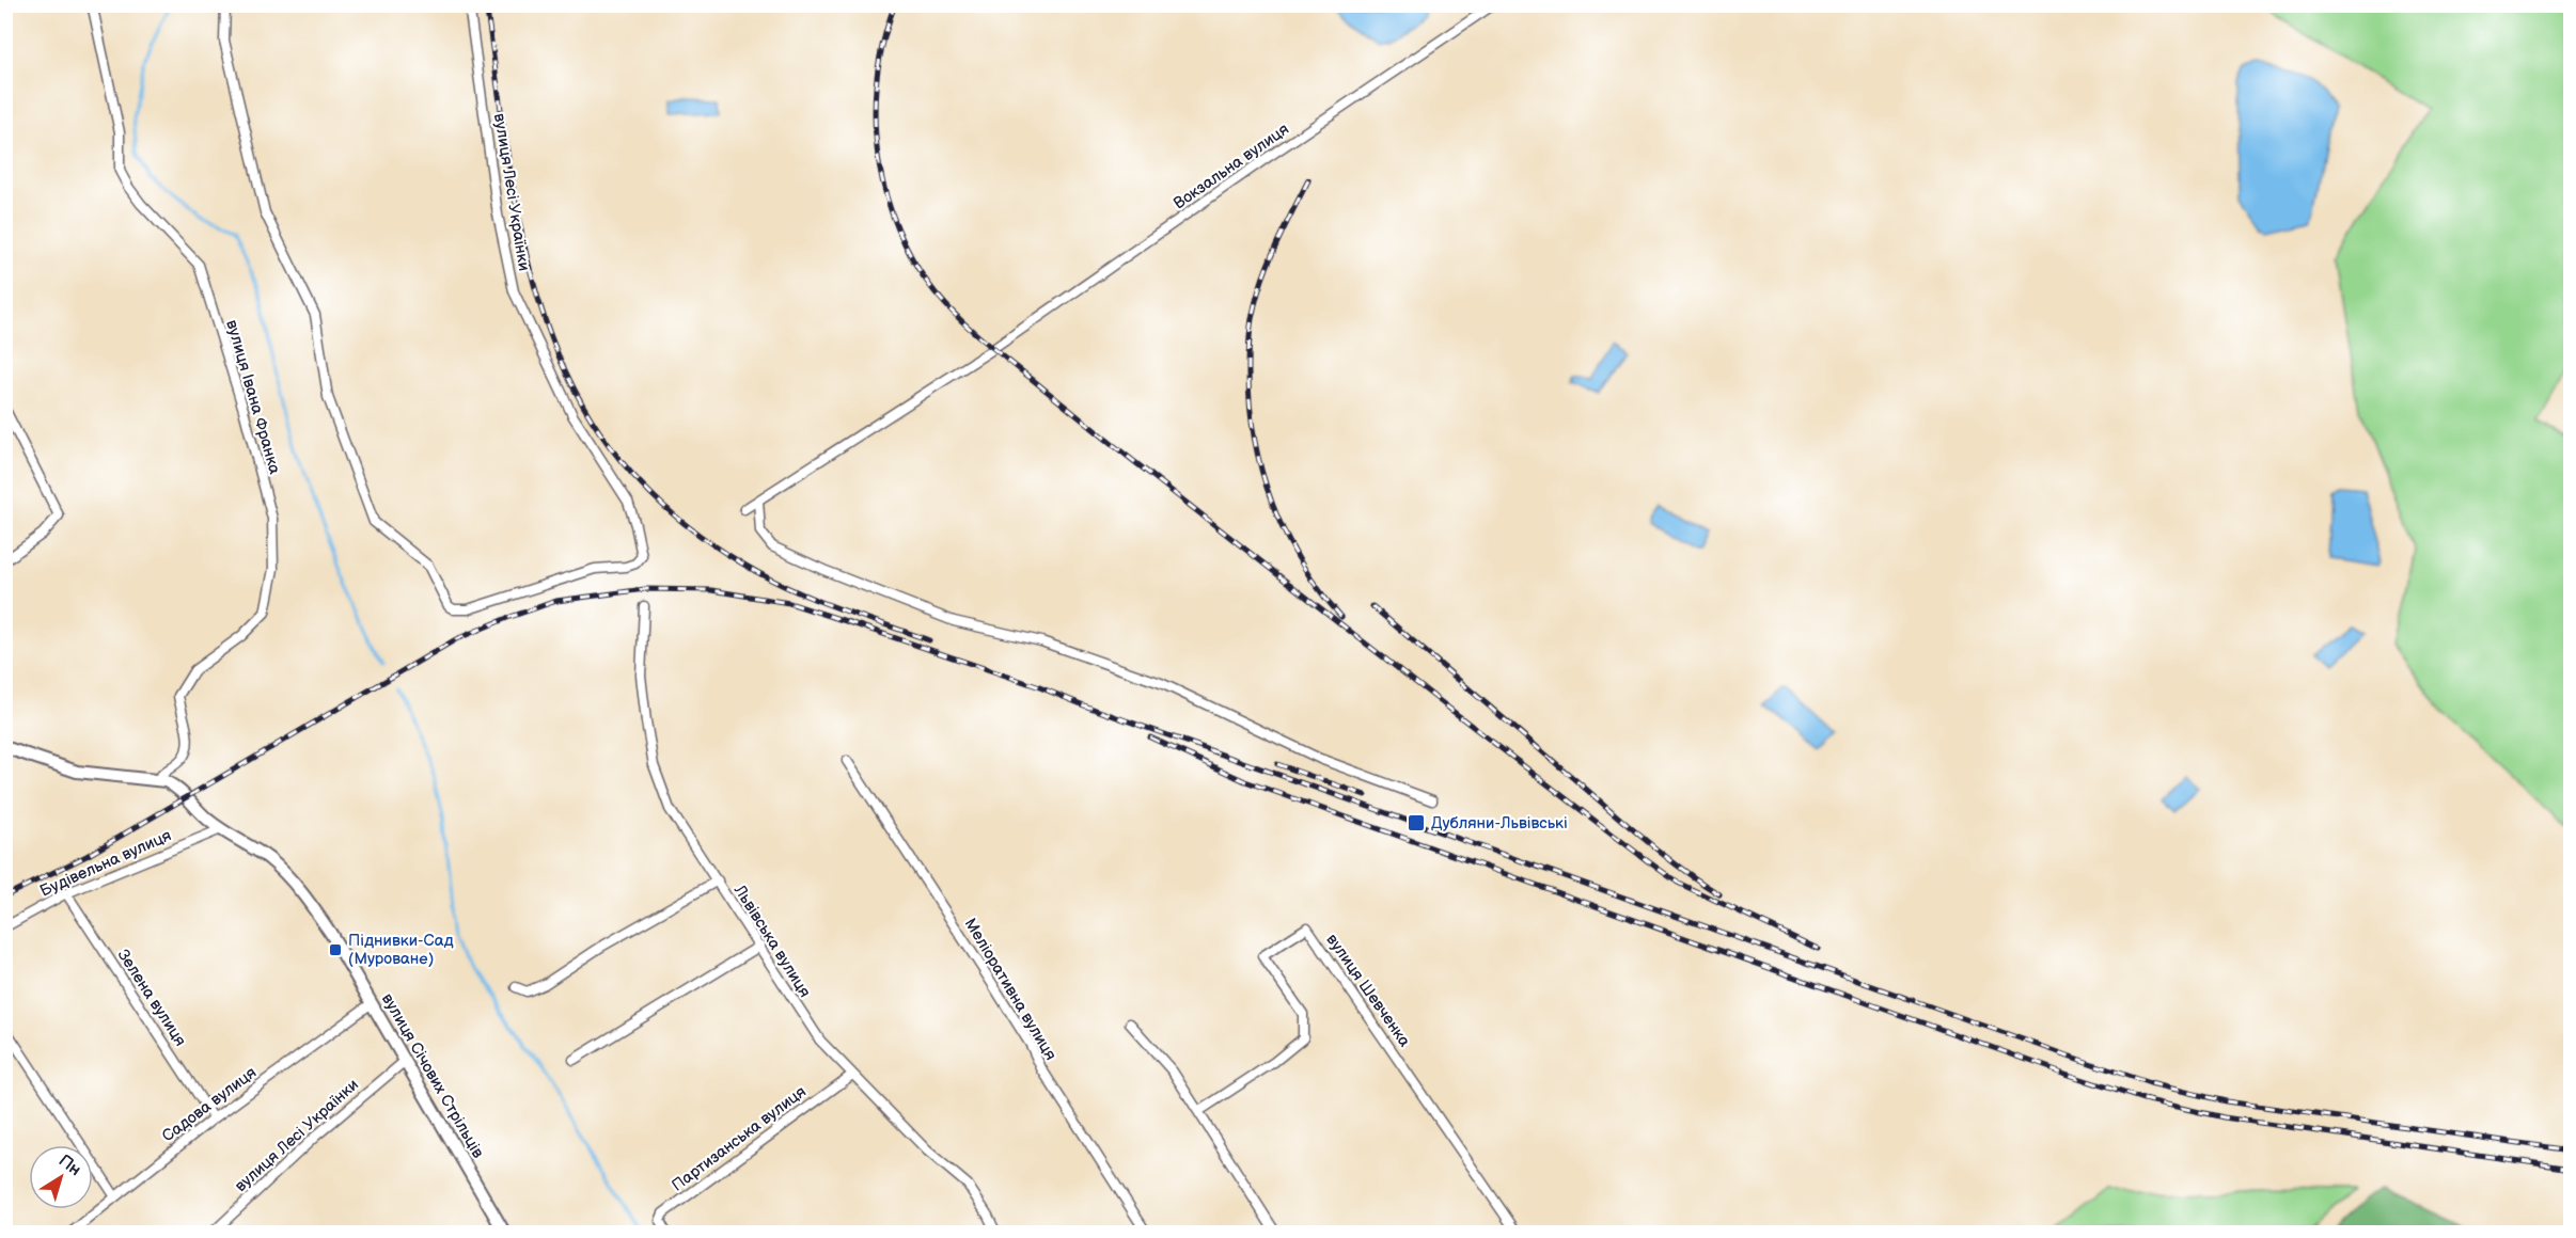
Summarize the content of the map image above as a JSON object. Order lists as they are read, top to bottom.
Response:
{
  "streets": {
    "street": [
      "Вокзальна вулиця",
      "вулиця Лесі Українки",
      "вулиця Івана Франка",
      "Будівельна вулиця",
      "Львівська вулиця",
      "Меліоративна вулиця",
      "вулиця Шевченка",
      "Зелена вулиця",
      "вулиця Січових Стрільців",
      "Садова вулиця",
      "Партизанська вулиця"
    ]
  },
  "crossings": [
    ["вулиця Лесі Українки", "вулиця Січових Стрільців"],
    ["вулиця Івана Франка", "вулиця Січових Стрільців"],
    ["Будівельна вулиця", "Зелена вулиця"],
    ["Будівельна вулиця", "вулиця Січових Стрільців"],
    ["Львівська вулиця", "Партизанська вулиця"],
    ["Зелена вулиця", "Садова вулиця"],
    ["вулиця Січових Стрільців", "Садова вулиця"]
  ],
  "places": {
    "transit": ["Дубляни-Львівські", "Піднивки-Сад (Муроване)"]
  },
  "north": "top right"
}
